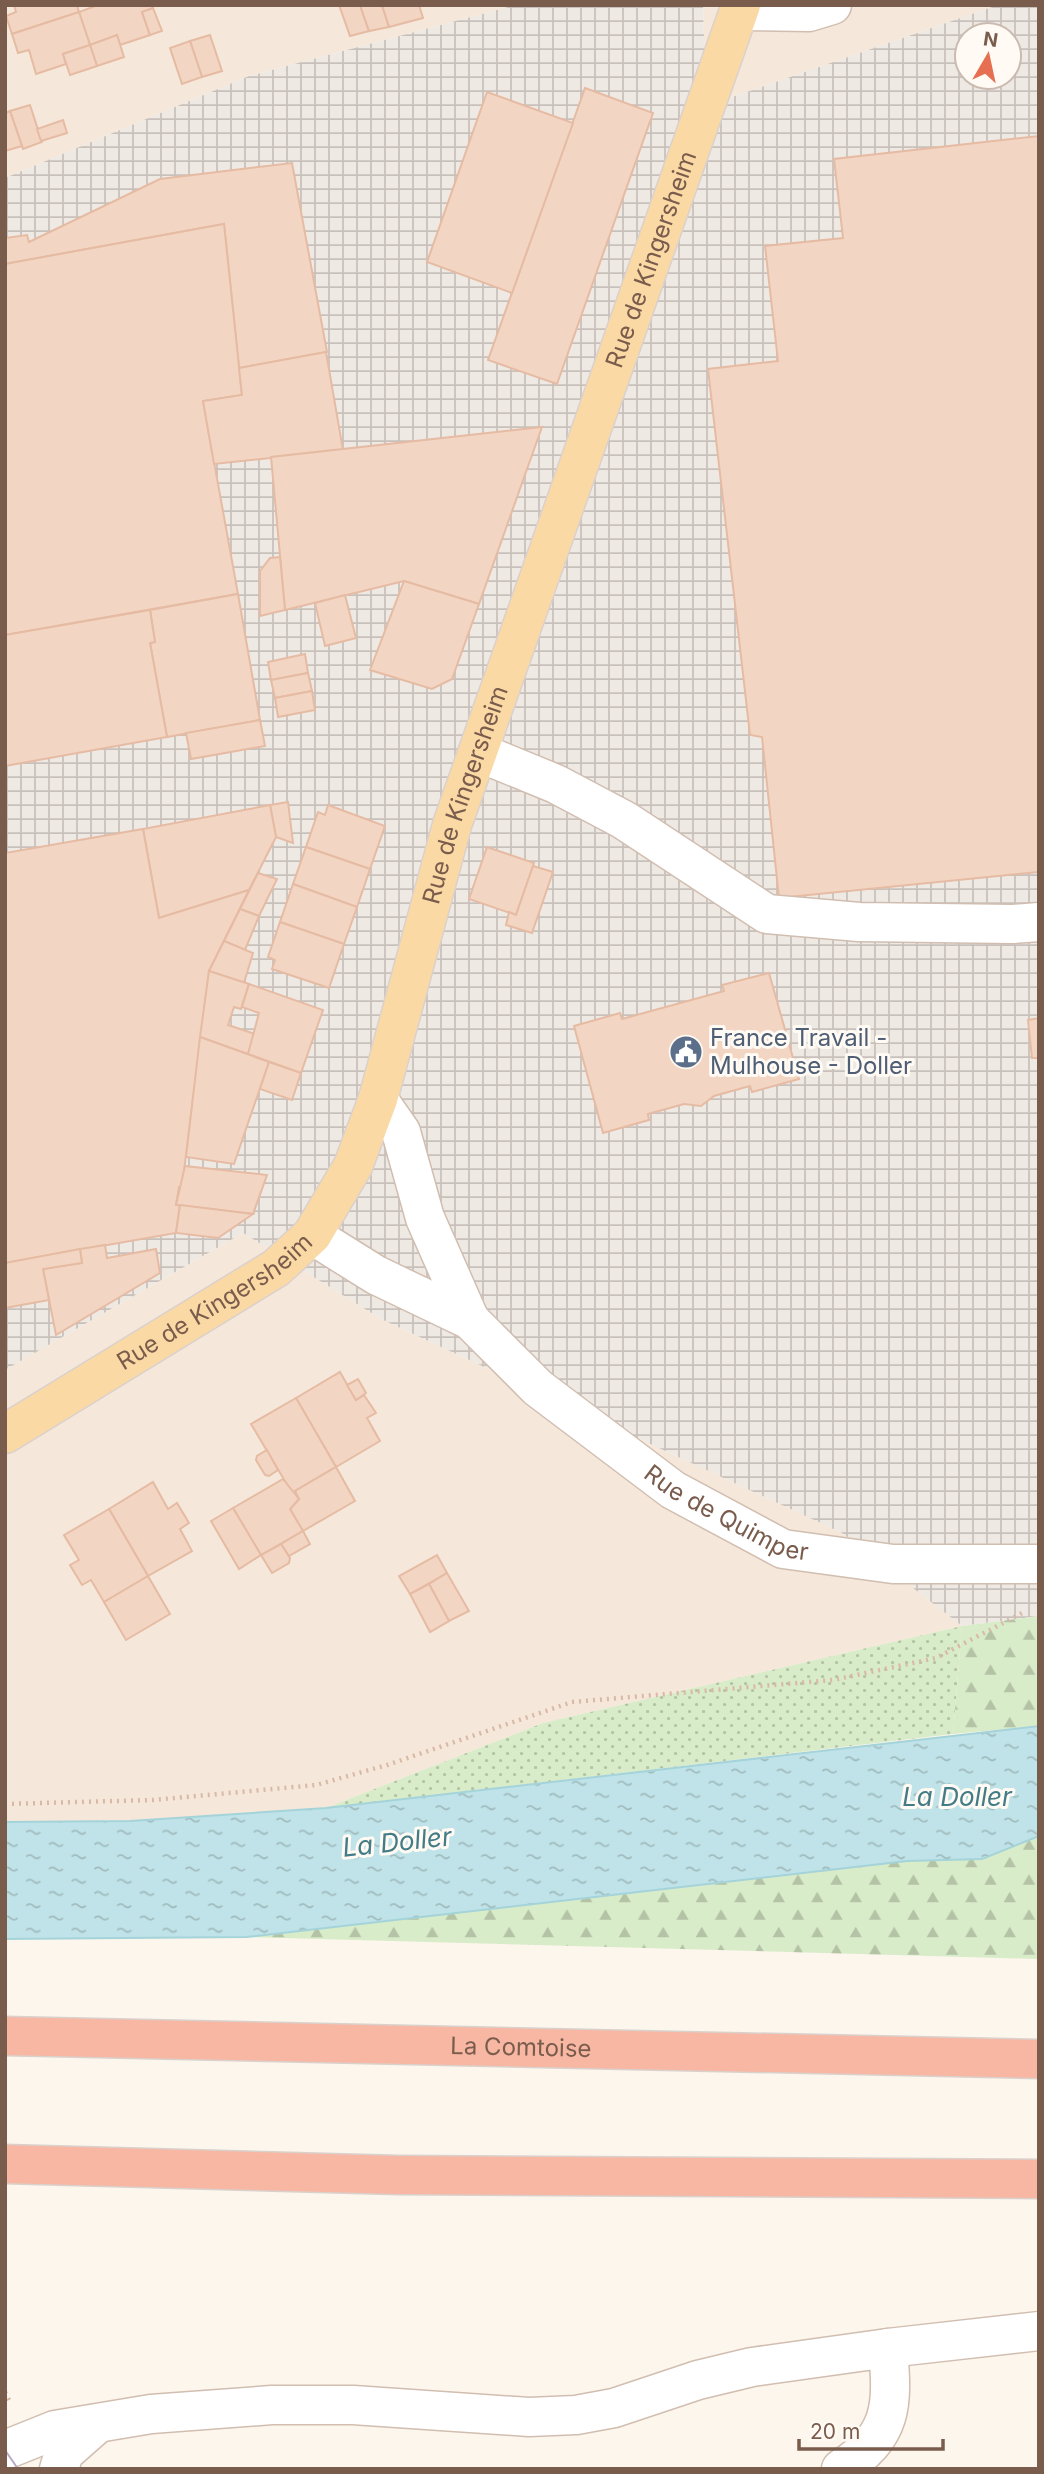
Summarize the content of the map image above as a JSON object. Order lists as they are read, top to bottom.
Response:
{
  "streets": {
    "highway": ["La Comtoise"],
    "main road": ["Rue de Kingersheim"],
    "street": ["Rue de Quimper"]
  },
  "crossings": [
    ["Rue de Kingersheim", "Rue de Quimper"]
  ],
  "water": ["La Doller"],
  "places": {
    "public building": ["France Travail - Mulhouse - Doller"]
  },
  "scale_bar": "20 m",
  "north": "top"
}
